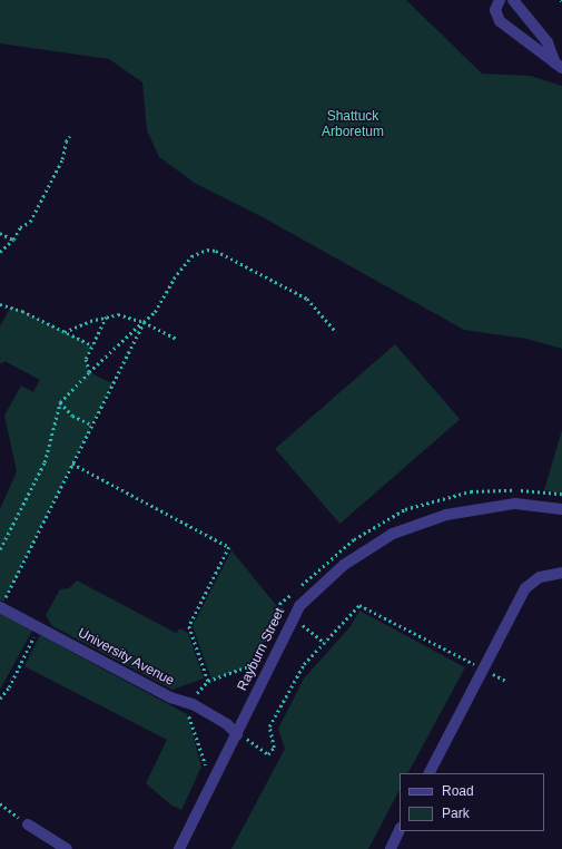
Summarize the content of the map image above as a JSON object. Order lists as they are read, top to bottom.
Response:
{
  "streets": {
    "street": ["Rayburn Street", "University Avenue"]
  },
  "crossings": [
    ["Rayburn Street", "University Avenue"]
  ],
  "parks": ["Shattuck Arboretum"],
  "legend": ["Road", "Park"]
}
